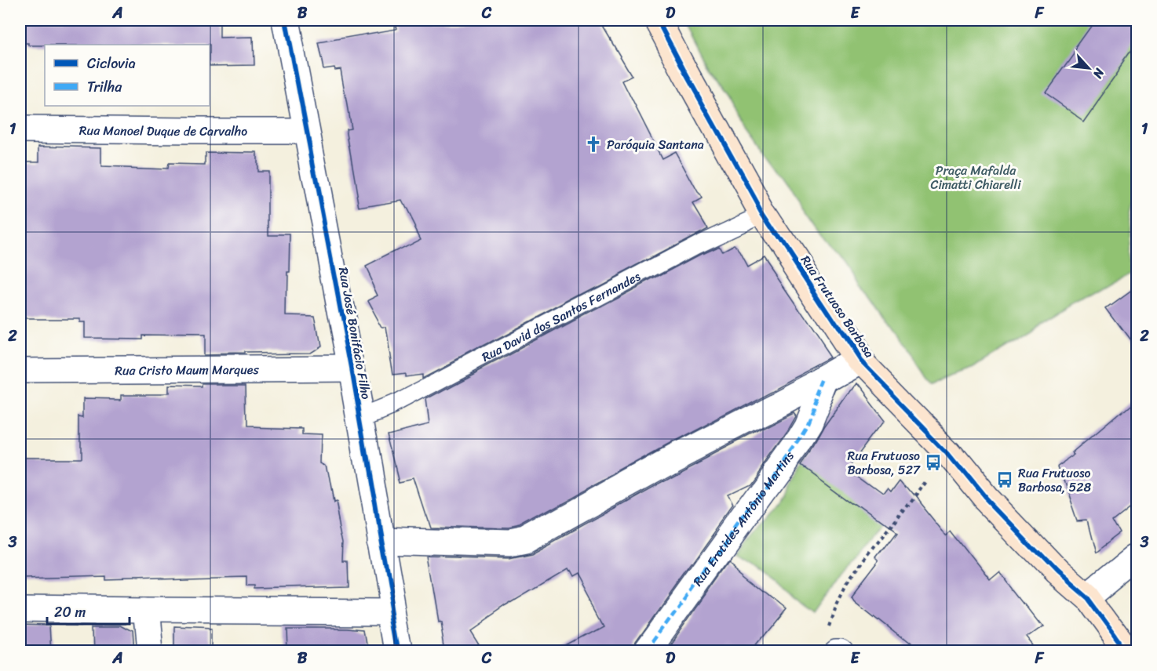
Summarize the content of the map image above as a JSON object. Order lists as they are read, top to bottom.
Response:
{
  "streets": {
    "street": [
      "Rua Manoel Duque de Carvalho",
      "Rua Frutuoso Barbosa",
      "Rua José Bonifácio Filho",
      "Rua Cristo Maum Marques",
      "Rua Erotides Antônio Martins"
    ],
    "lane": ["Rua David dos Santos Fernandes"]
  },
  "crossings": [
    ["Rua Manoel Duque de Carvalho", "Rua José Bonifácio Filho"],
    ["Rua Frutuoso Barbosa", "Rua David dos Santos Fernandes"],
    ["Rua David dos Santos Fernandes", "Rua José Bonifácio Filho"],
    ["Rua José Bonifácio Filho", "Rua Cristo Maum Marques"]
  ],
  "parks": ["Praça Mafalda Cimatti Chiarelli"],
  "places": {
    "church": ["Paróquia Santana"],
    "bus stop": ["Rua Frutuoso Barbosa, 527", "Rua Frutuoso Barbosa, 528"]
  },
  "legend": ["Ciclovia", "Trilha"],
  "scale_bar": "20 m",
  "north": "bottom right",
  "grid": {
    "columns": [
      "A",
      "B",
      "C",
      "D",
      "E",
      "F"
    ],
    "rows": ["1", "2", "3"]
  }
}
